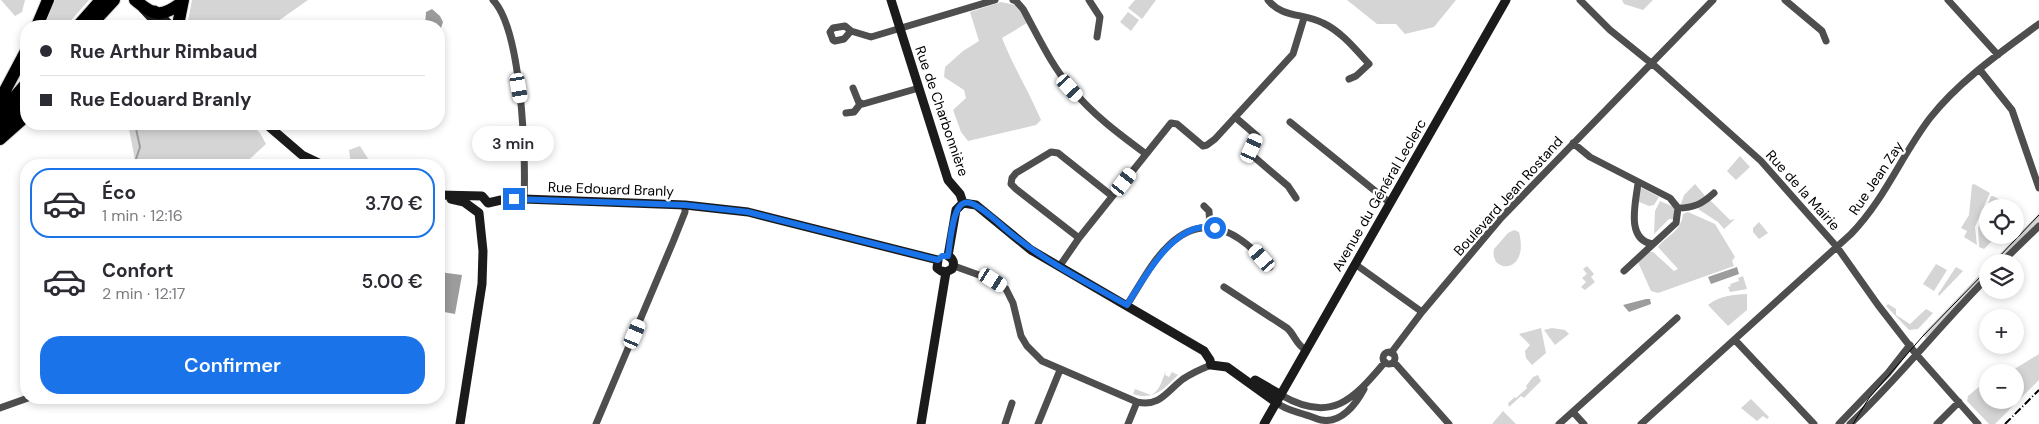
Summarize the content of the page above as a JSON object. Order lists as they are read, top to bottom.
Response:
{
  "streets": {
    "street": [
      "Rue de Charbonnière",
      "Rue Jean Zay",
      "Rue Edouard Branly",
      "Rue de la Mairie",
      "Avenue du Général Leclerc",
      "Boulevard Jean Rostand"
    ]
  },
  "crossings": [
    ["Rue Jean Zay", "Rue de la Mairie"],
    ["Rue de la Mairie", "Boulevard Jean Rostand"]
  ],
  "page": {
    "banner": ["Rue Arthur Rimbaud", "Rue Edouard Branly"],
    "bubble": "3 min",
    "list": [
      {
        "name": "Éco",
        "note": "1 min · 12:16",
        "value": "3.70 €"
      },
      {
        "name": "Confort",
        "note": "2 min · 12:17",
        "value": "5.00 €"
      }
    ],
    "map_buttons": ["+", "−"],
    "buttons": "Confirmer"
  }
}
